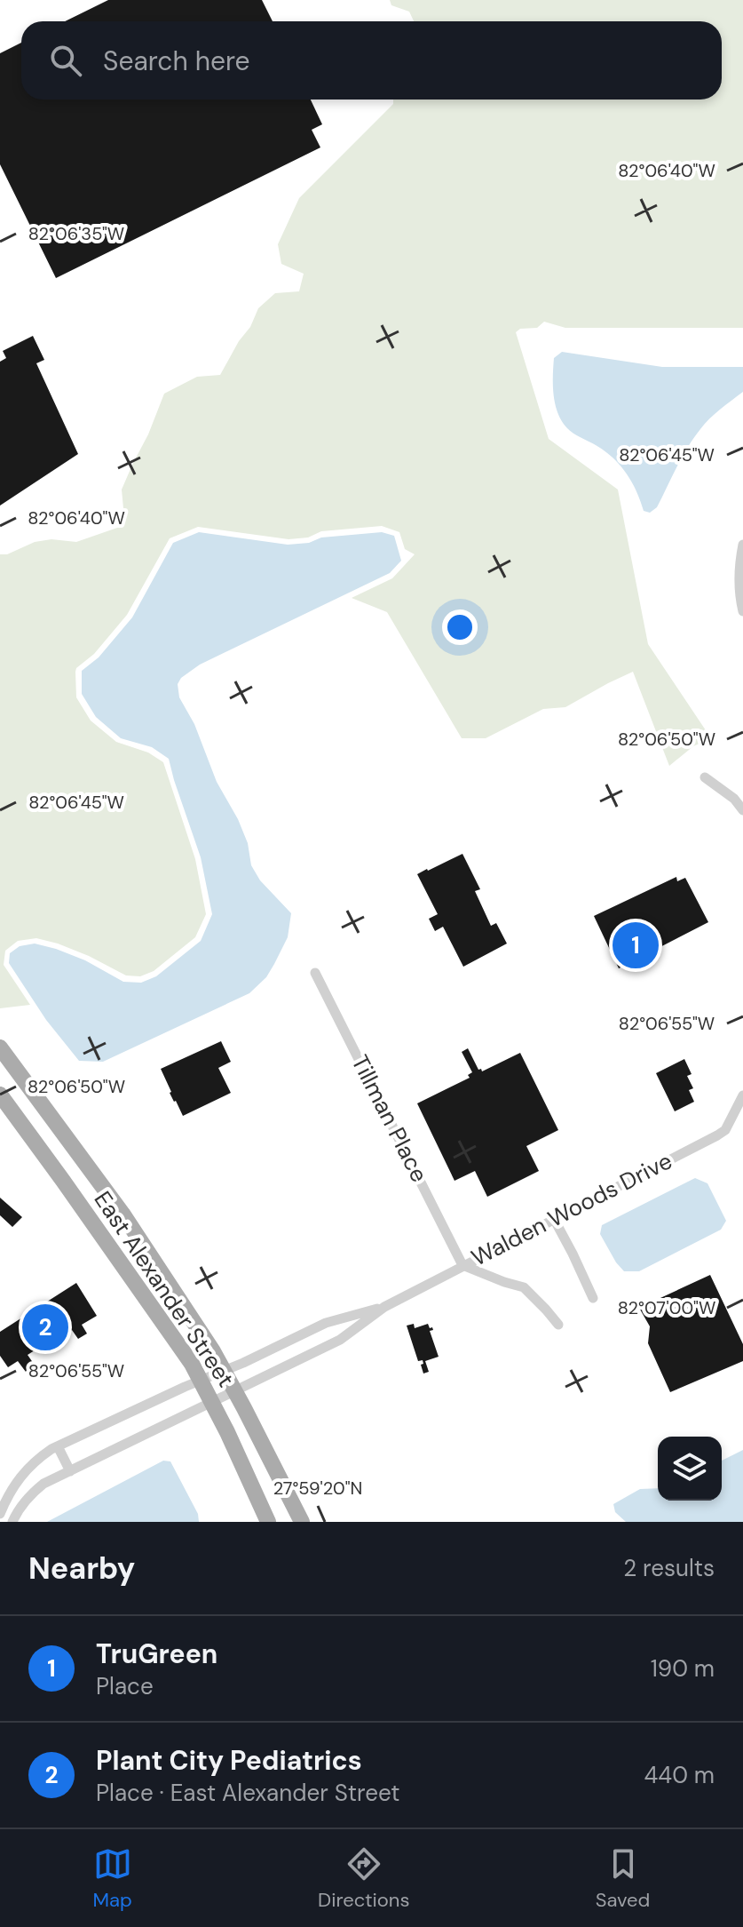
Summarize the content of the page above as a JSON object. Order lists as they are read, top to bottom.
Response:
{
  "streets": {
    "main road": ["East Alexander Street"],
    "street": ["Tillman Place", "Walden Woods Drive"]
  },
  "crossings": [
    ["Tillman Place", "Walden Woods Drive"],
    ["Walden Woods Drive", "East Alexander Street"]
  ],
  "page": {
    "search": "Search here",
    "pins": ["1", "2"],
    "heading": ["Nearby", "2 results"],
    "list": [
      {
        "mark": "1",
        "name": "TruGreen",
        "note": "Place",
        "value": "190 m"
      },
      {
        "mark": "2",
        "name": "Plant City Pediatrics",
        "note": "Place · East Alexander Street",
        "value": "440 m"
      }
    ],
    "nav": ["Map", "Directions", "Saved"]
  },
  "coordinates": [
    "82°06'40\"W",
    "82°06'35\"W",
    "82°06'45\"W",
    "82°06'50\"W",
    "82°06'55\"W",
    "82°07'00\"W",
    "27°59'20\"N"
  ]
}
